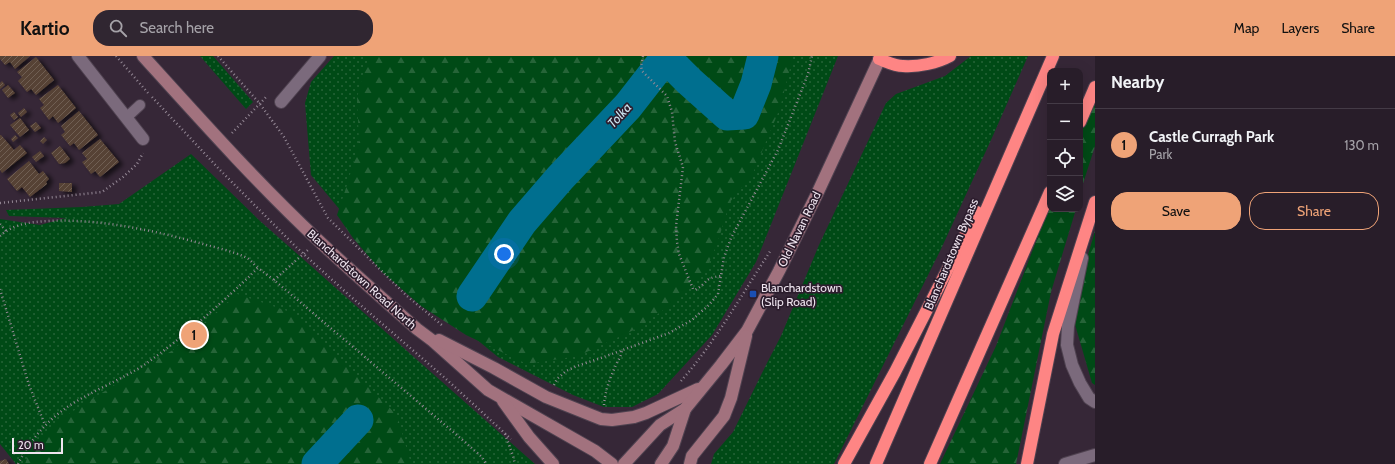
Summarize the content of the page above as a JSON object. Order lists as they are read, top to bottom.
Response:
{
  "streets": {
    "highway": ["Blanchardstown Bypass"],
    "street": ["Old Navan Road", "Blanchardstown Road North"]
  },
  "water": ["Tolka"],
  "places": {
    "transit": ["Blanchardstown (Slip Road)"]
  },
  "scale_bar": "20 m",
  "page": {
    "header": "Kartio",
    "search": "Search here",
    "nav": ["Map", "Layers", "Share"],
    "heading": "Nearby",
    "map_buttons": ["+", "−"],
    "list": [
      {
        "mark": "1",
        "name": "Castle Curragh Park",
        "note": "Park",
        "value": "130 m"
      }
    ],
    "buttons": ["Save", "Share"],
    "pins": "1",
    "scale": "20 m"
  }
}
